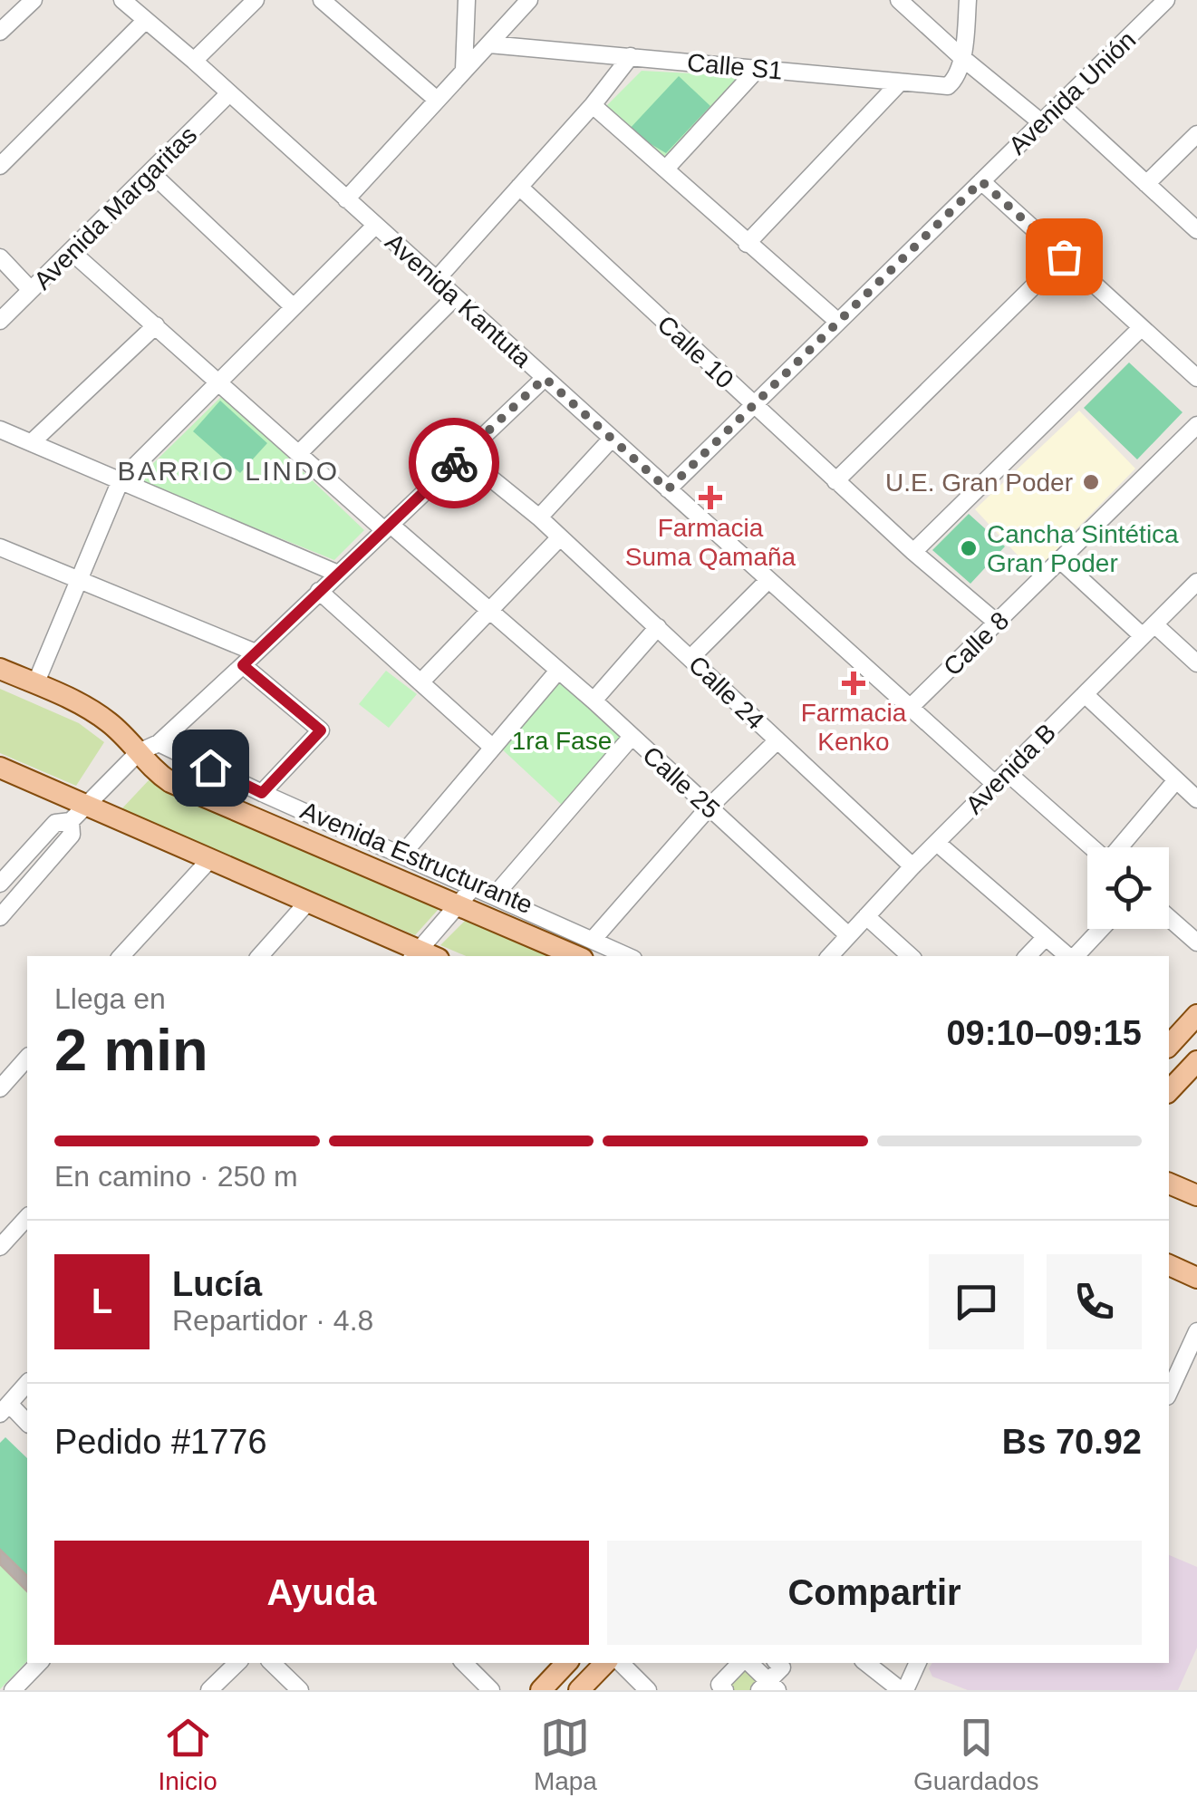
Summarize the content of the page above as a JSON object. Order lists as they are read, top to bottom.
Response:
{
  "streets": {
    "main road": ["Avenida Estructurante"],
    "street": [
      "Calle S1",
      "Avenida Unión",
      "Avenida Margaritas",
      "Avenida Kantuta",
      "Calle 10",
      "Calle 8",
      "Calle 24",
      "Avenida B",
      "Calle 25"
    ]
  },
  "crossings": [
    ["Avenida Unión", "Avenida Kantuta"],
    ["Avenida Unión", "Calle 10"],
    ["Avenida Margaritas", "Avenida Kantuta"],
    ["Avenida Margaritas", "Calle 25"],
    ["Avenida Kantuta", "Calle 8"],
    ["Avenida Kantuta", "Avenida B"],
    ["Calle 10", "Calle 8"],
    ["Calle 24", "Avenida B"],
    ["Avenida B", "Calle 25"]
  ],
  "districts": ["BARRIO LINDO"],
  "parks": ["1ra Fase"],
  "places": {
    "other": ["U.E. Gran Poder", "Cancha Sintética Gran Poder"],
    "health": ["Farmacia Suma Qamaña", "Farmacia Kenko"]
  },
  "page": {
    "heading": ["2 min", "Llega en", "09:10–09:15"],
    "panel": [
      "Lucía",
      "Repartidor · 4.8",
      "Pedido #1776",
      "Bs 70.92"
    ],
    "bar": "En camino · 250 m",
    "round": "L",
    "buttons": ["Ayuda", "Compartir"],
    "tabs": ["Inicio", "Mapa", "Guardados"]
  }
}
